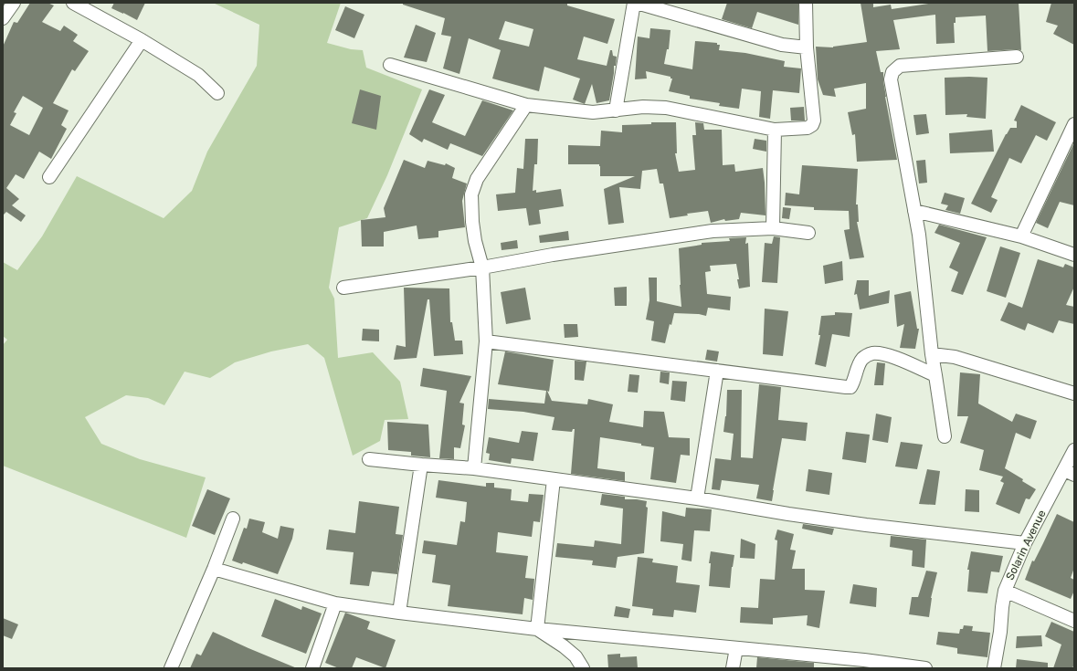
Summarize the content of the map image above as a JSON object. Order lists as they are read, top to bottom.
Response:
{
  "streets": {
    "street": ["Solarin Avenue"]
  }
}
